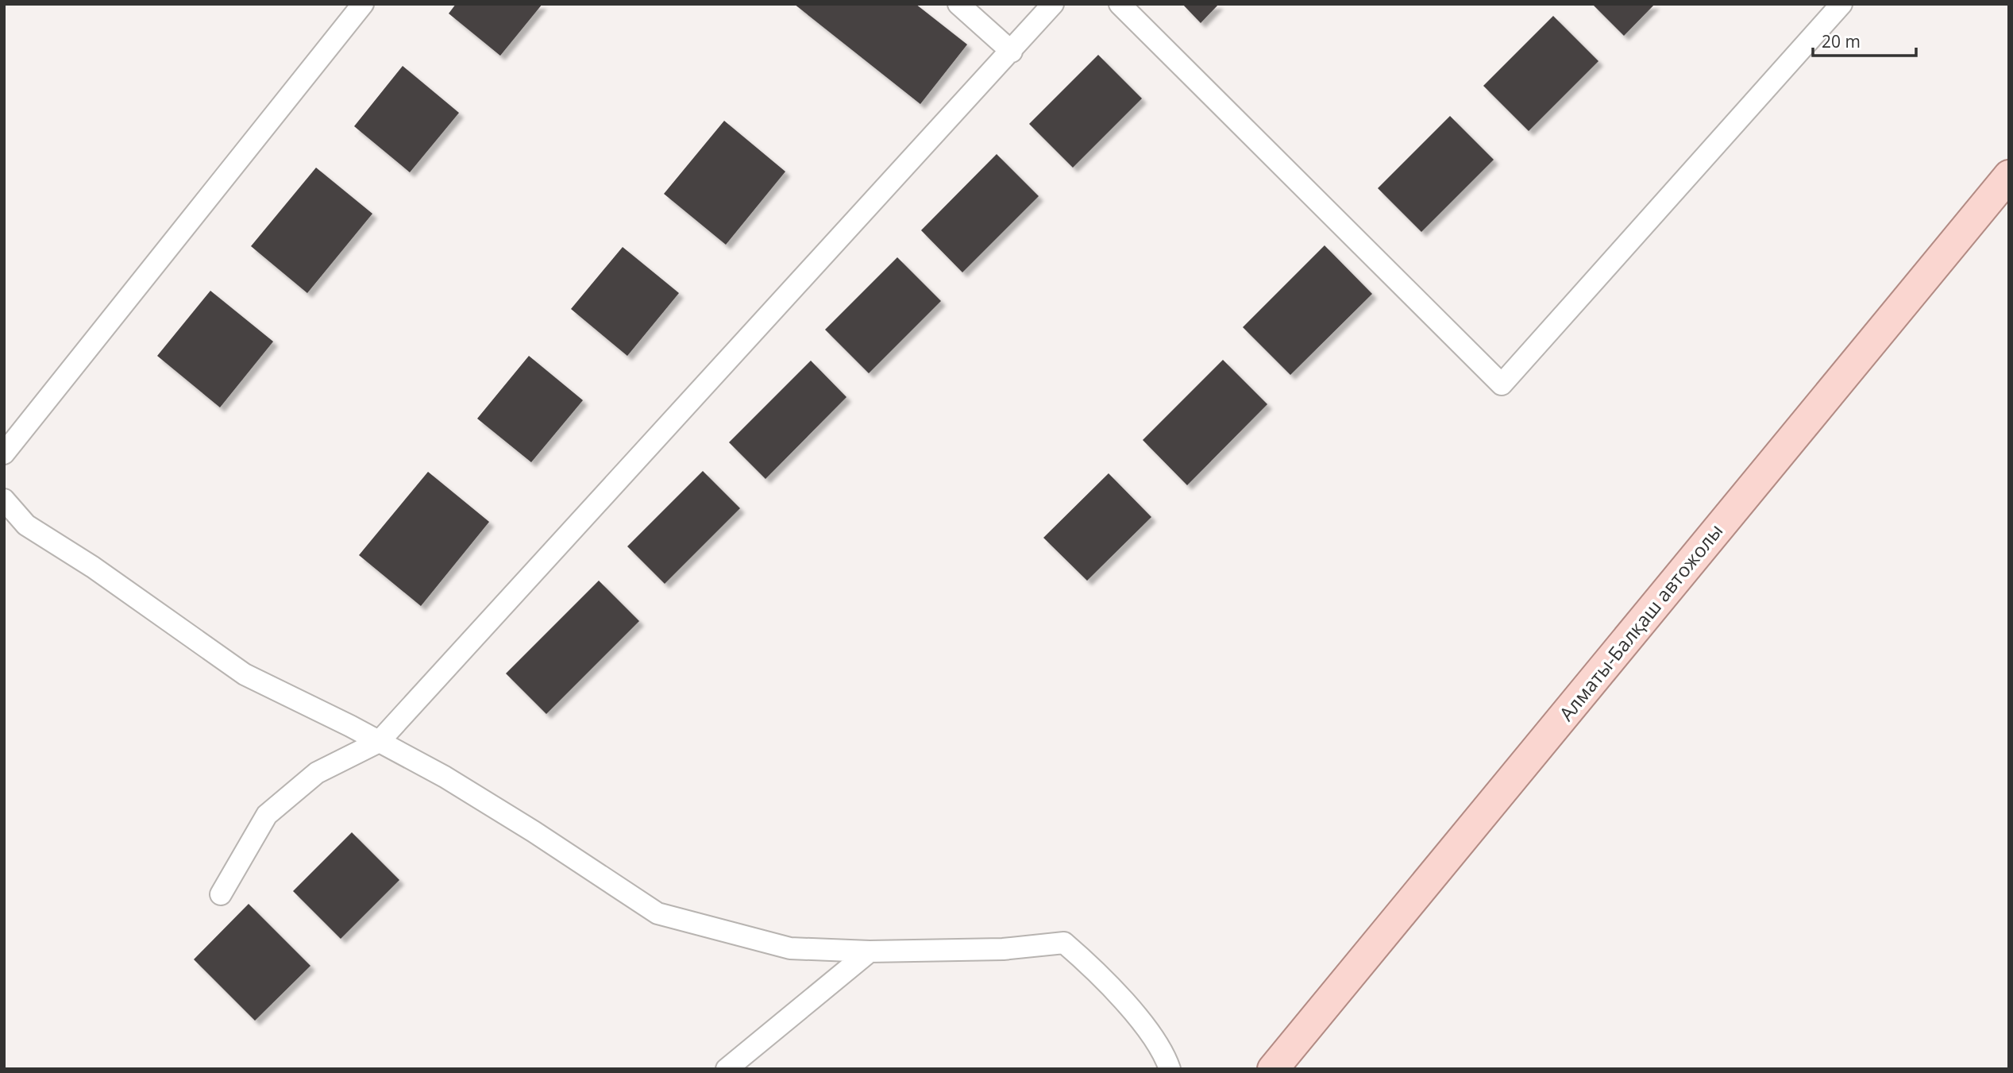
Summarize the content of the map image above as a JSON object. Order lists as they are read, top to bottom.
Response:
{
  "streets": {
    "main road": ["Алматы-Балқаш автожолы"]
  },
  "scale_bar": "20 m"
}
